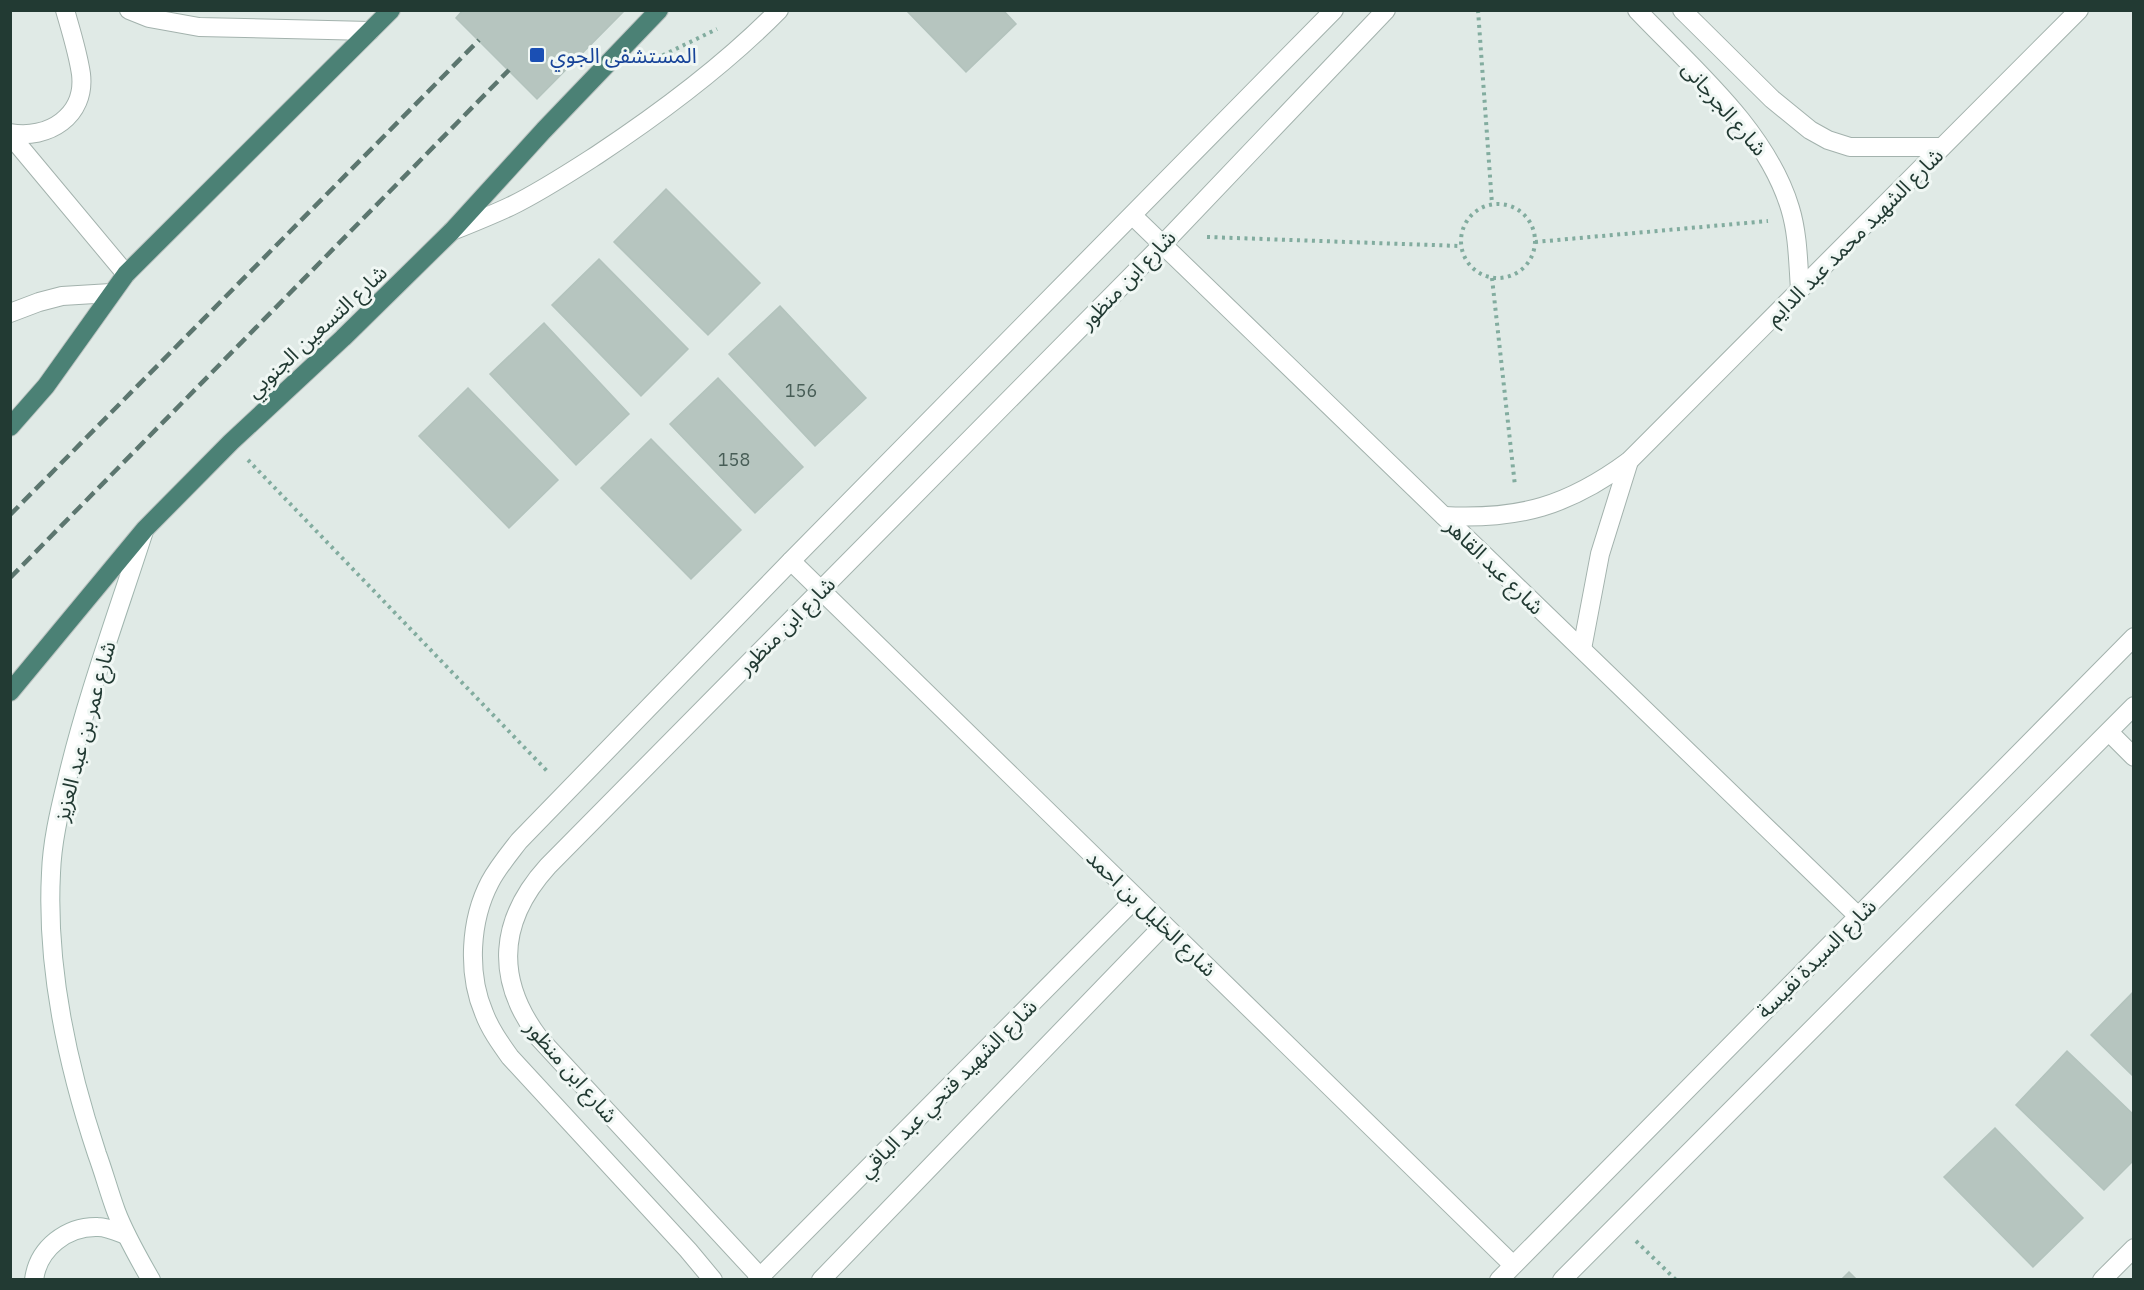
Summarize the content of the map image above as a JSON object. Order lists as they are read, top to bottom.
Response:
{
  "streets": {
    "highway": ["شارع التسعين الجنوبي"],
    "street": [
      "شارع الجرجانى",
      "شارع الشهيد محمد عبد الدايم",
      "شارع ابن منظور",
      "شارع عبد القاهر",
      "شارع عمر بن عبد العزيز",
      "شارع الخليل بن احمد",
      "شارع السيدة نفيسة",
      "شارع الشهيد فتحي عبد الباقي"
    ]
  },
  "crossings": [
    ["شارع الجرجانى", "شارع الشهيد محمد عبد الدايم"],
    ["شارع الشهيد محمد عبد الدايم", "شارع عبد القاهر"],
    ["شارع ابن منظور", "شارع عبد القاهر"],
    ["شارع ابن منظور", "شارع الخليل بن احمد"],
    ["شارع ابن منظور", "شارع الشهيد فتحي عبد الباقي"],
    ["شارع التسعين الجنوبي", "شارع عمر بن عبد العزيز"],
    ["شارع عبد القاهر", "شارع السيدة نفيسة"],
    ["شارع الخليل بن احمد", "شارع السيدة نفيسة"],
    ["شارع الخليل بن احمد", "شارع الشهيد فتحي عبد الباقي"]
  ],
  "places": {
    "transit": ["المستشفى الجوي"]
  },
  "house_numbers": ["156", "158"]
}
